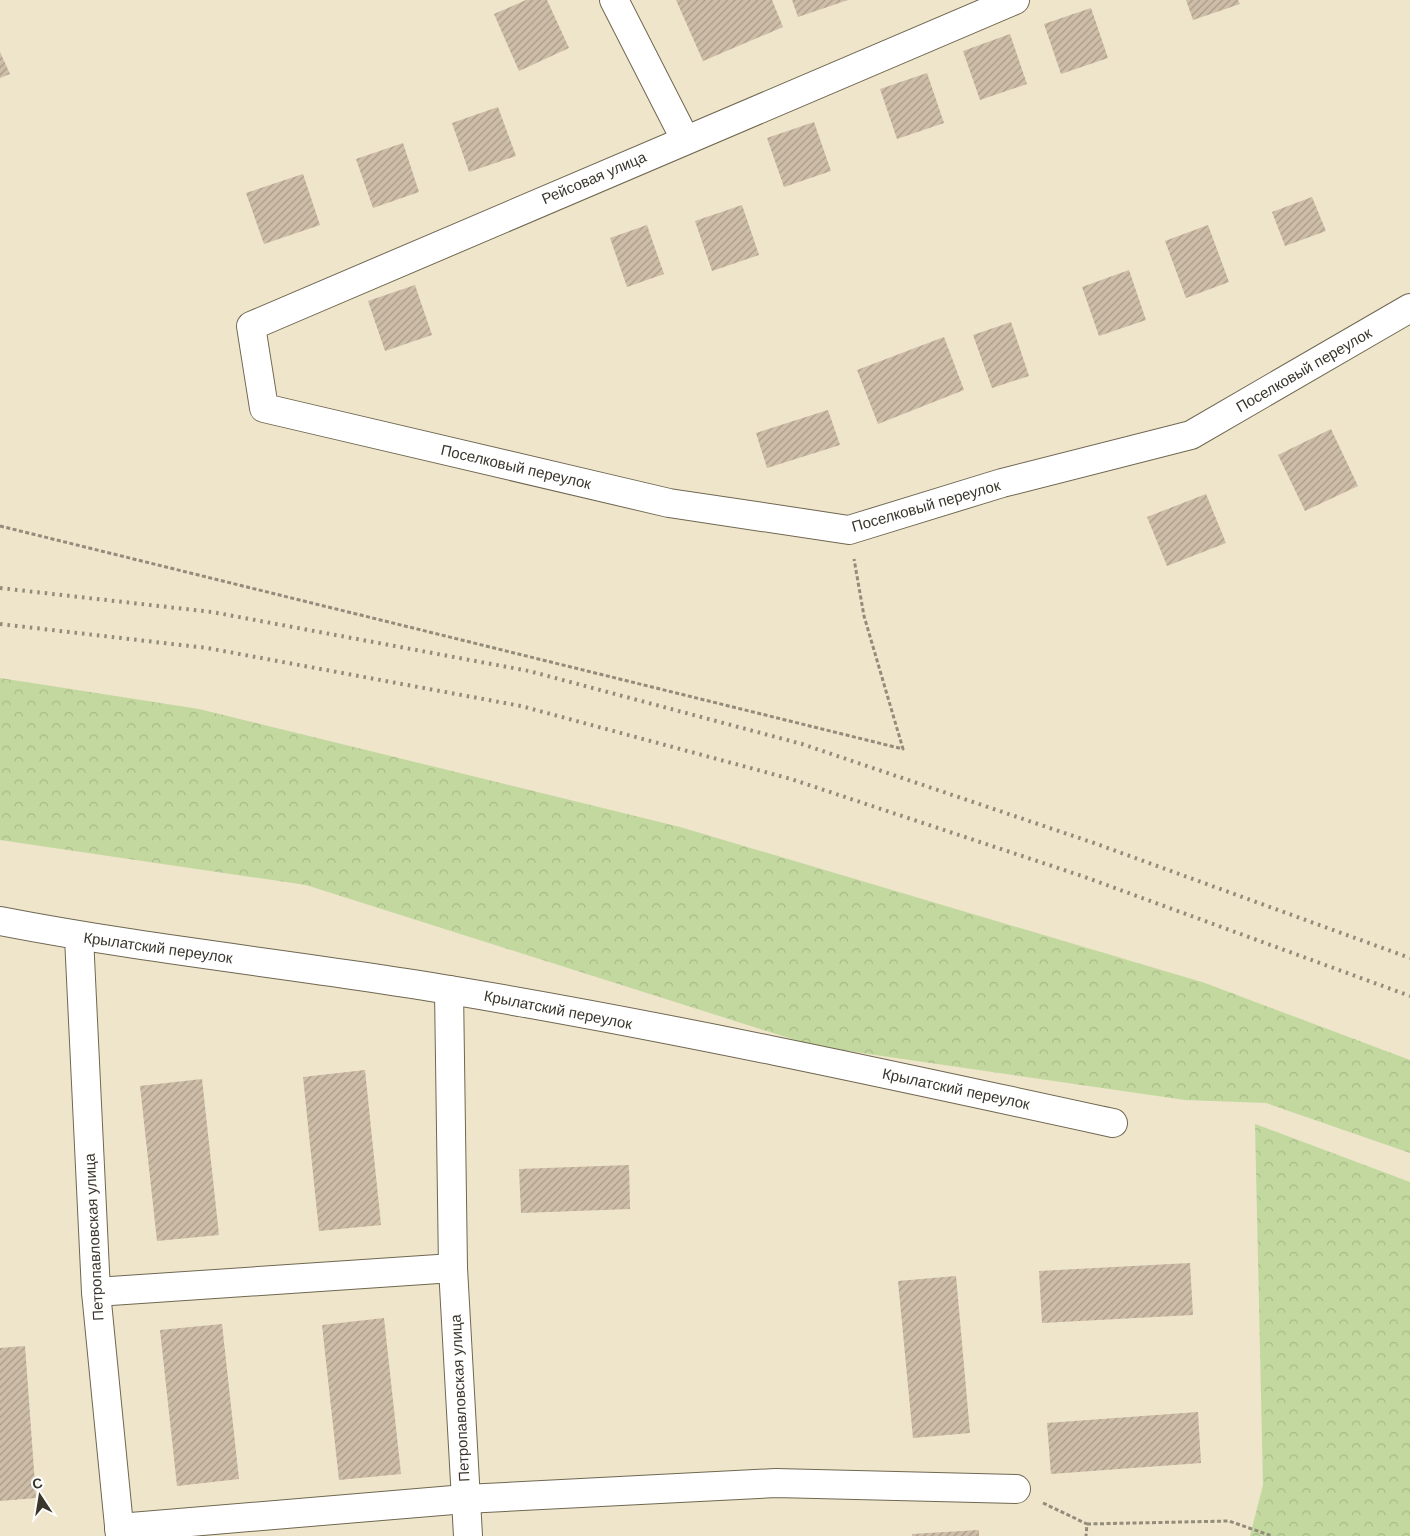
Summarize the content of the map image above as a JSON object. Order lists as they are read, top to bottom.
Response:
{
  "streets": {
    "street": [
      "Рейсовая улица",
      "Поселковый переулок",
      "Крылатский переулок",
      "Петропавловская улица"
    ]
  },
  "crossings": [
    ["Рейсовая улица", "Поселковый переулок"],
    ["Крылатский переулок", "Петропавловская улица"]
  ],
  "north": "top"
}
